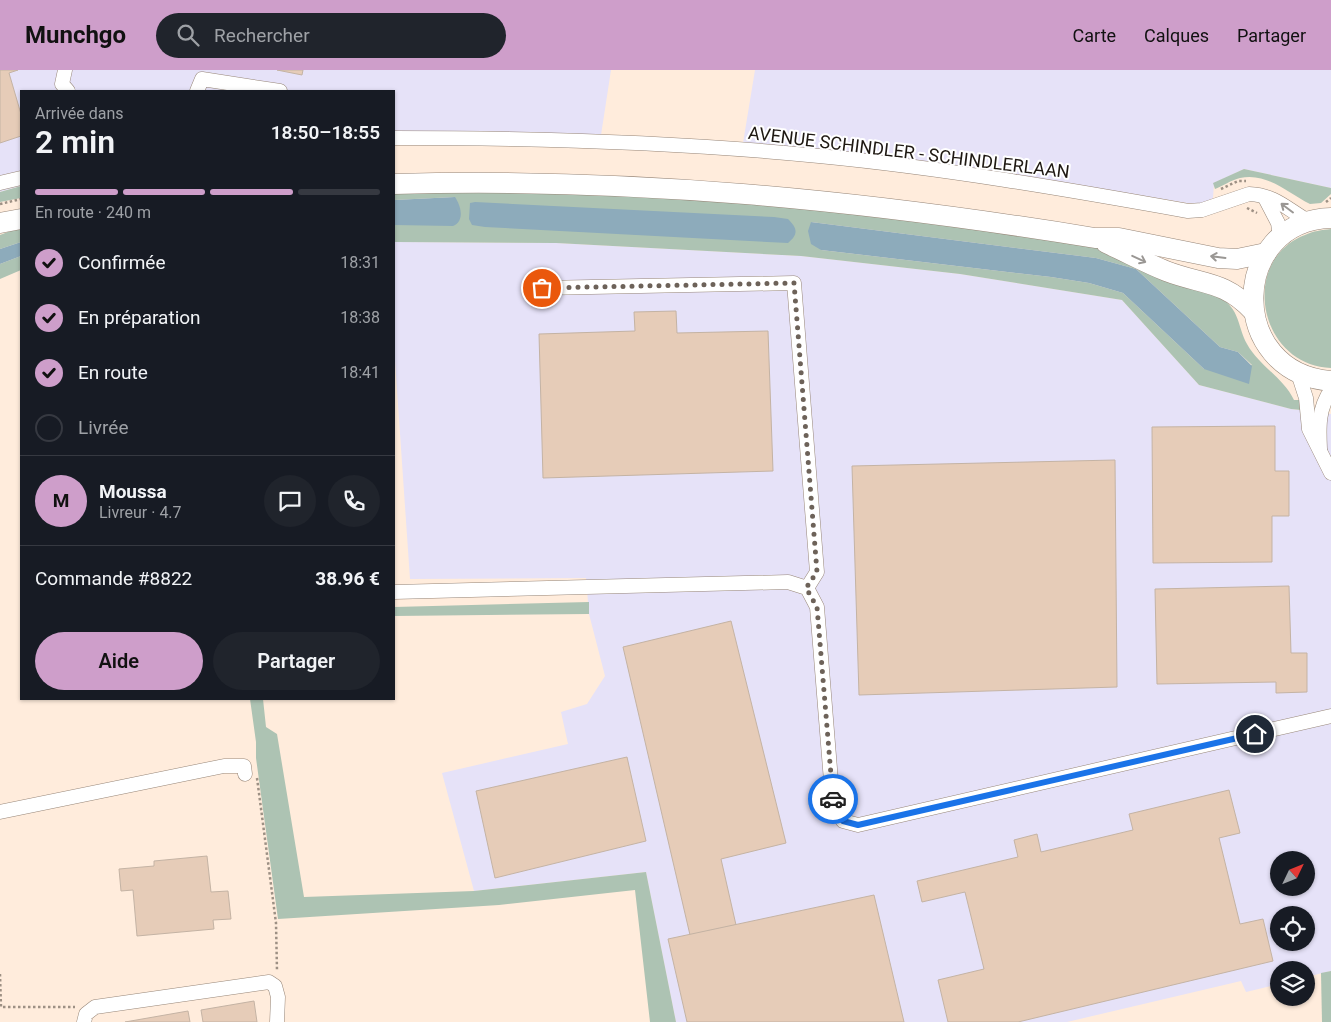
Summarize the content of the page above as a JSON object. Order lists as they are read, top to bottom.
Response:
{
  "streets": {
    "street": ["AVENUE SCHINDLER - SCHINDLERLAAN"]
  },
  "north": "top right",
  "page": {
    "header": "Munchgo",
    "search": "Rechercher",
    "nav": ["Carte", "Calques", "Partager"],
    "heading": ["2 min", "Arrivée dans", "18:50–18:55"],
    "panel": [
      "Moussa",
      "Livreur · 4.7",
      "Commande #8822",
      "38.96 €"
    ],
    "bar": "En route · 240 m",
    "list": [
      ["Confirmée", "18:31"],
      ["En préparation", "18:38"],
      ["En route", "18:41"],
      "Livrée"
    ],
    "round": "M",
    "buttons": ["Aide", "Partager"]
  }
}
